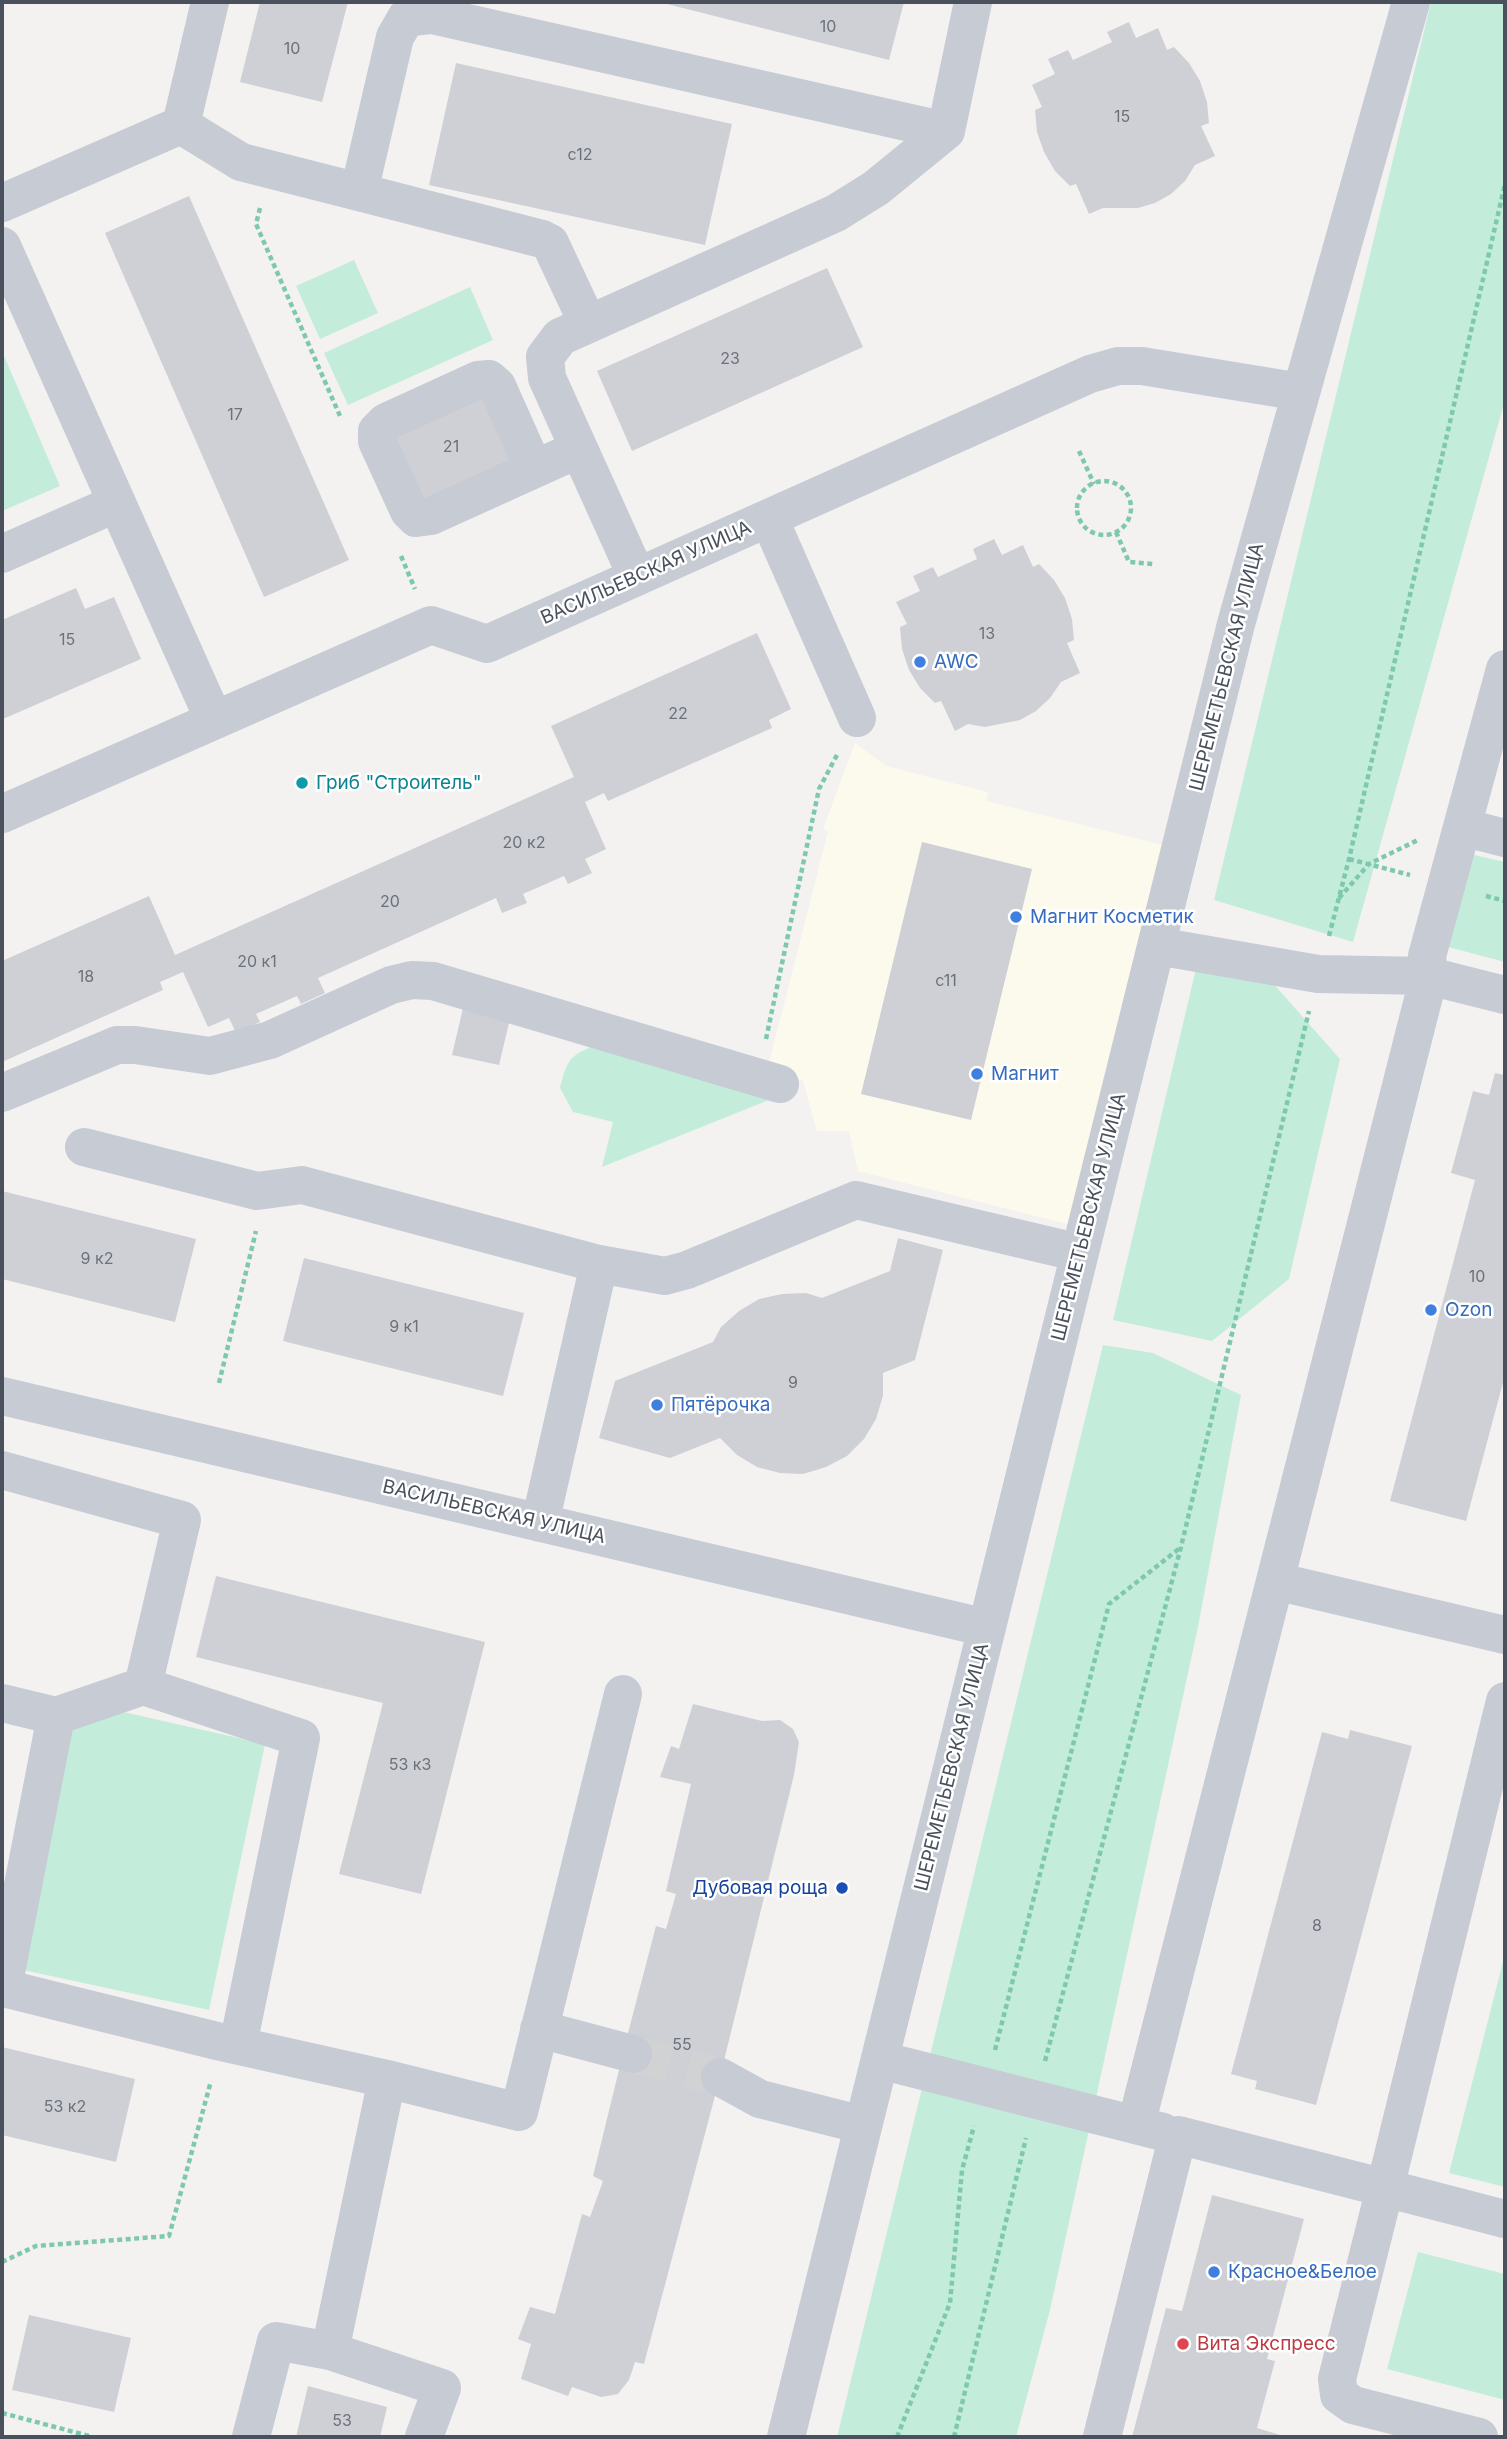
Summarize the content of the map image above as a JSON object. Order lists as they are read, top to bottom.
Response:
{
  "streets": {
    "street": ["ВАСИЛЬЕВСКАЯ УЛИЦА", "ШЕРЕМЕТЬЕВСКАЯ УЛИЦА"]
  },
  "crossings": [
    ["ВАСИЛЬЕВСКАЯ УЛИЦА", "ШЕРЕМЕТЬЕВСКАЯ УЛИЦА"]
  ],
  "places": [
    "AWC",
    "Гриб \"Строитель\"",
    "Магнит Косметик",
    "Магнит",
    "Ozon",
    "Пятёрочка",
    "Дубовая роща",
    "Красное&Белое",
    "Вита Экспресс"
  ],
  "house_numbers": [
    "10",
    "10",
    "15",
    "с12",
    "23",
    "17",
    "21",
    "13",
    "15",
    "22",
    "20 к2",
    "20",
    "20 к1",
    "18",
    "с11",
    "9 к2",
    "10",
    "9 к1",
    "9",
    "53 к3",
    "8",
    "55",
    "53 к2",
    "53"
  ]
}
